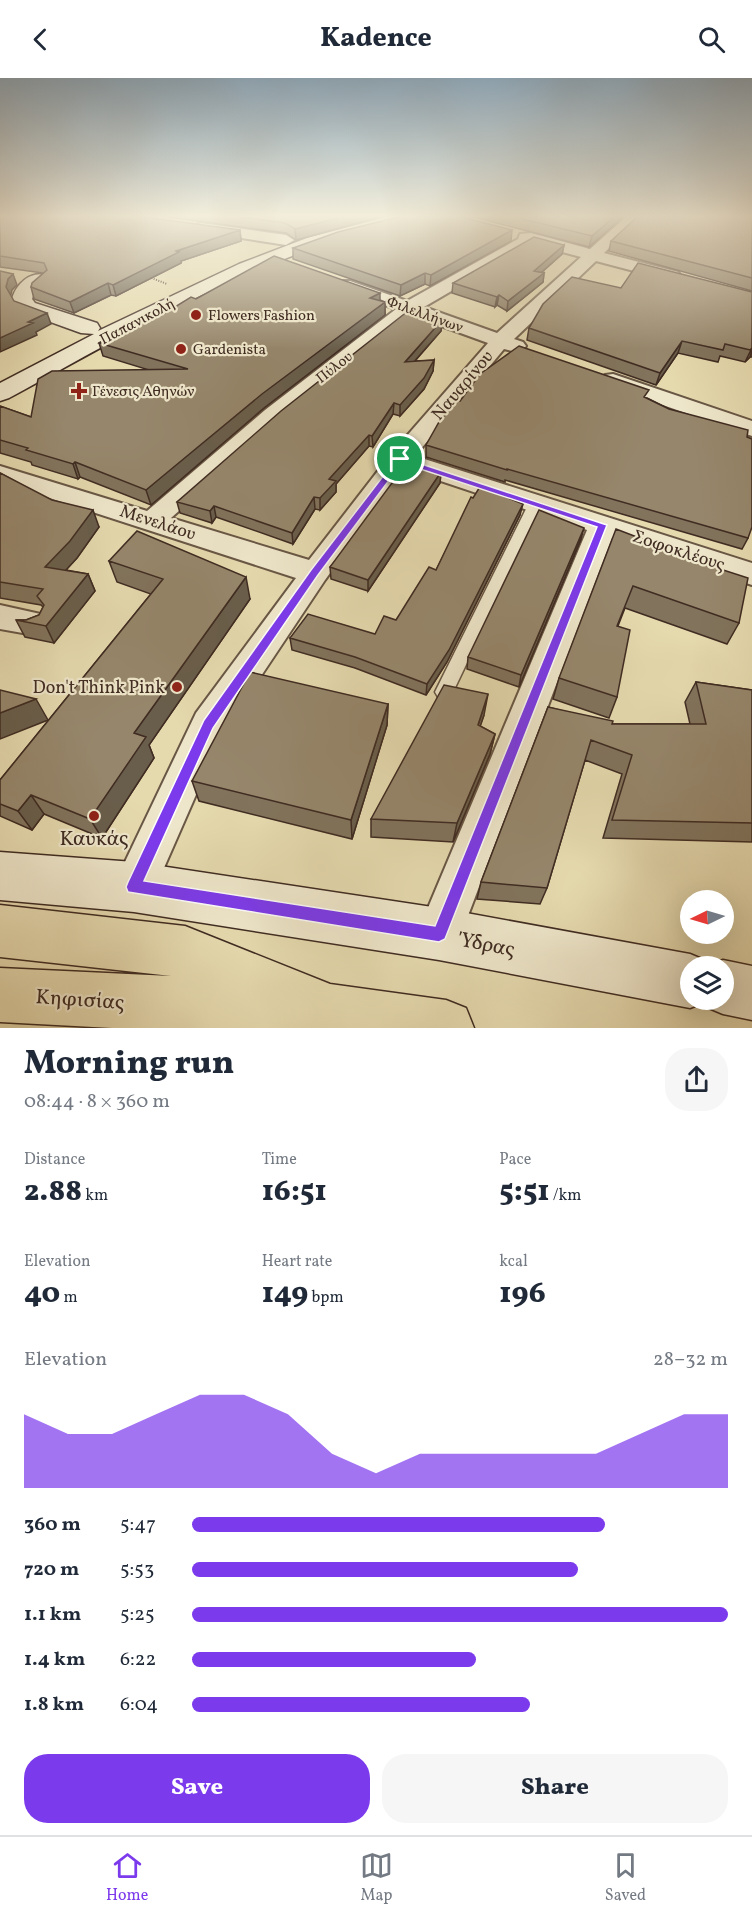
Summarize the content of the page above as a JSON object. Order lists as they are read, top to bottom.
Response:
{
  "streets": {
    "main road": ["Παπανικολή", "Ύδρας", "Κηφισίας"],
    "street": [
      "Φιλελλήνων",
      "Πύλου",
      "Ναυαρίνου",
      "Μενελάου",
      "Σοφοκλέους"
    ]
  },
  "crossings": [
    ["Φιλελλήνων", "Πύλου"],
    ["Φιλελλήνων", "Ναυαρίνου"],
    ["Πύλου", "Μενελάου"],
    ["Ναυαρίνου", "Μενελάου"],
    ["Ναυαρίνου", "Σοφοκλέους"],
    ["Ναυαρίνου", "Ύδρας"]
  ],
  "places": {
    "other": [
      "Flowers Fashion",
      "Gardenista",
      "Don't Think Pink",
      "Καυκάς"
    ],
    "health": ["Γένεσις Αθηνών"]
  },
  "north": "left",
  "page": {
    "header": "Kadence",
    "heading": ["Morning run", "08:44 · 8 × 360 m"],
    "stats": [
      ["Distance", "2.88 km"],
      ["Time", "16:51"],
      ["Pace", "5:51 /km"],
      ["Elevation", "40 m"],
      ["Heart rate", "149 bpm"],
      ["kcal", "196"]
    ],
    "chart": ["Elevation", "28–32 m"],
    "list": [
      {
        "name": "360 m",
        "note": "5:47"
      },
      {
        "name": "720 m",
        "note": "5:53"
      },
      {
        "name": "1.1 km",
        "note": "5:25"
      },
      {
        "name": "1.4 km",
        "note": "6:22"
      },
      {
        "name": "1.8 km",
        "note": "6:04"
      }
    ],
    "buttons": ["Save", "Share"],
    "tabs": ["Home", "Map", "Saved"]
  }
}
